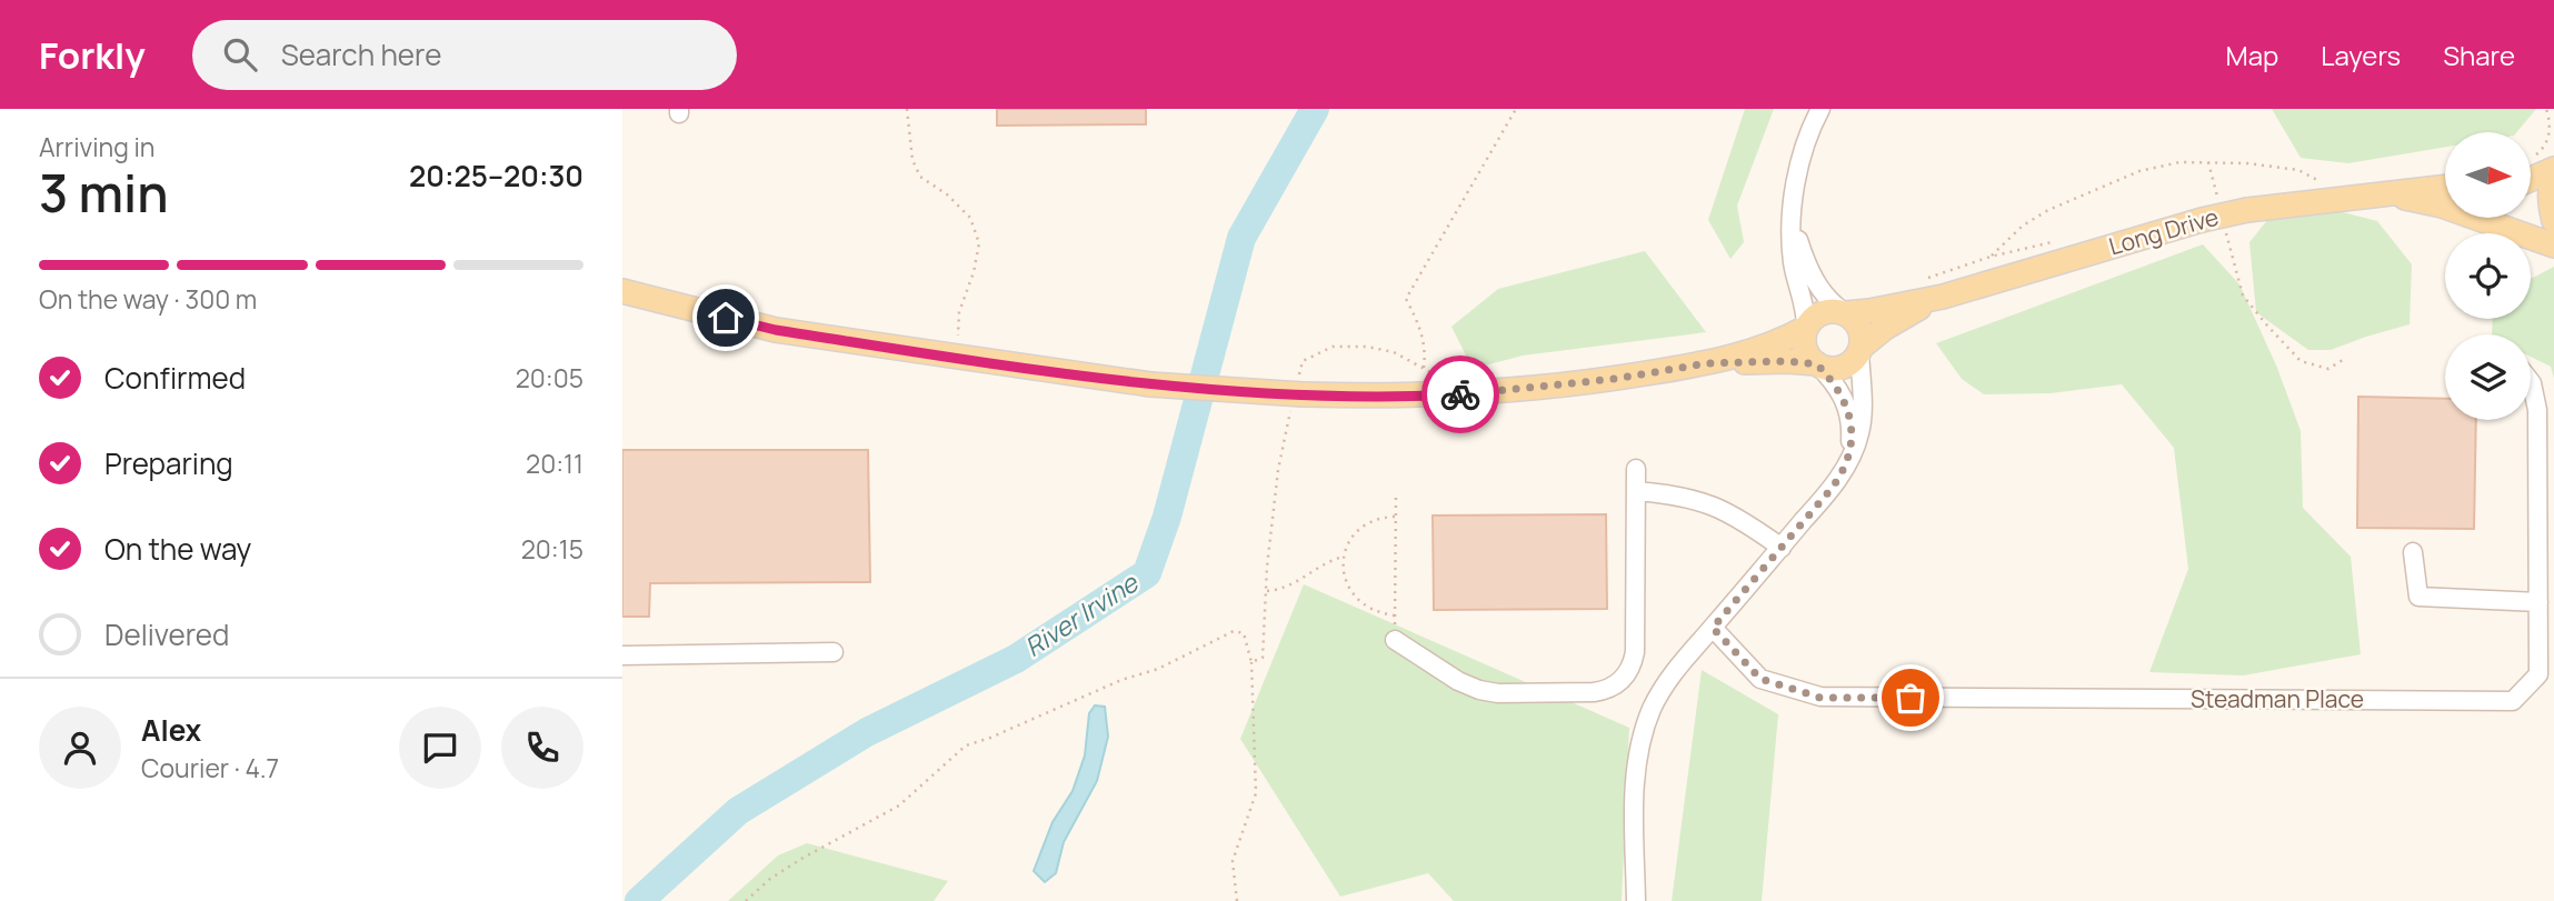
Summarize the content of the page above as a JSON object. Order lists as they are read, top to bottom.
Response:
{
  "streets": {
    "main road": ["Long Drive"],
    "street": ["Steadman Place"]
  },
  "water": ["River Irvine"],
  "north": "right",
  "page": {
    "header": "Forkly",
    "search": "Search here",
    "nav": ["Map", "Layers", "Share"],
    "heading": ["3 min", "Arriving in", "20:25–20:30"],
    "panel": ["Alex", "Courier · 4.7"],
    "bar": "On the way · 300 m",
    "list": [
      ["Confirmed", "20:05"],
      ["Preparing", "20:11"],
      ["On the way", "20:15"],
      "Delivered"
    ]
  }
}
